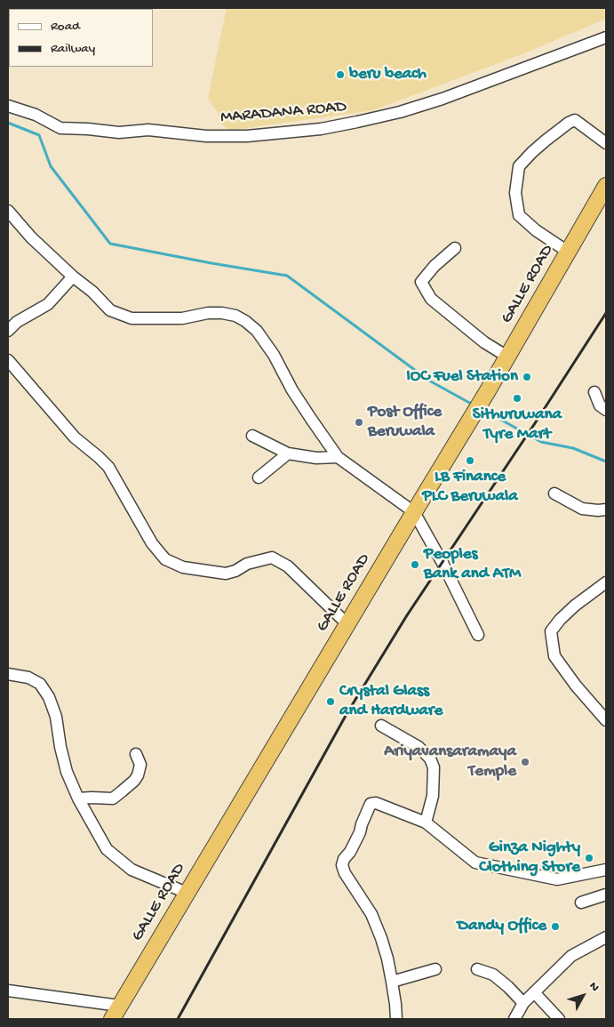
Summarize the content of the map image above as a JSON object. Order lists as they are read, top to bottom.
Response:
{
  "streets": {
    "highway": ["GALLE ROAD"],
    "street": ["MARADANA ROAD"]
  },
  "places": [
    "beru beach",
    "IOC Fuel Station",
    "Sithuruwana Tyre Mart",
    "Post Office Beruwala",
    "LB Finance PLC Beruwala",
    "Peoples Bank and ATM",
    "Crystal Glass and Hardware",
    "Ariyavansaramaya Temple",
    "Ginza Nighty Clothing Store",
    "Dandy Office"
  ],
  "legend": ["Road", "Railway"],
  "north": "top right"
}
